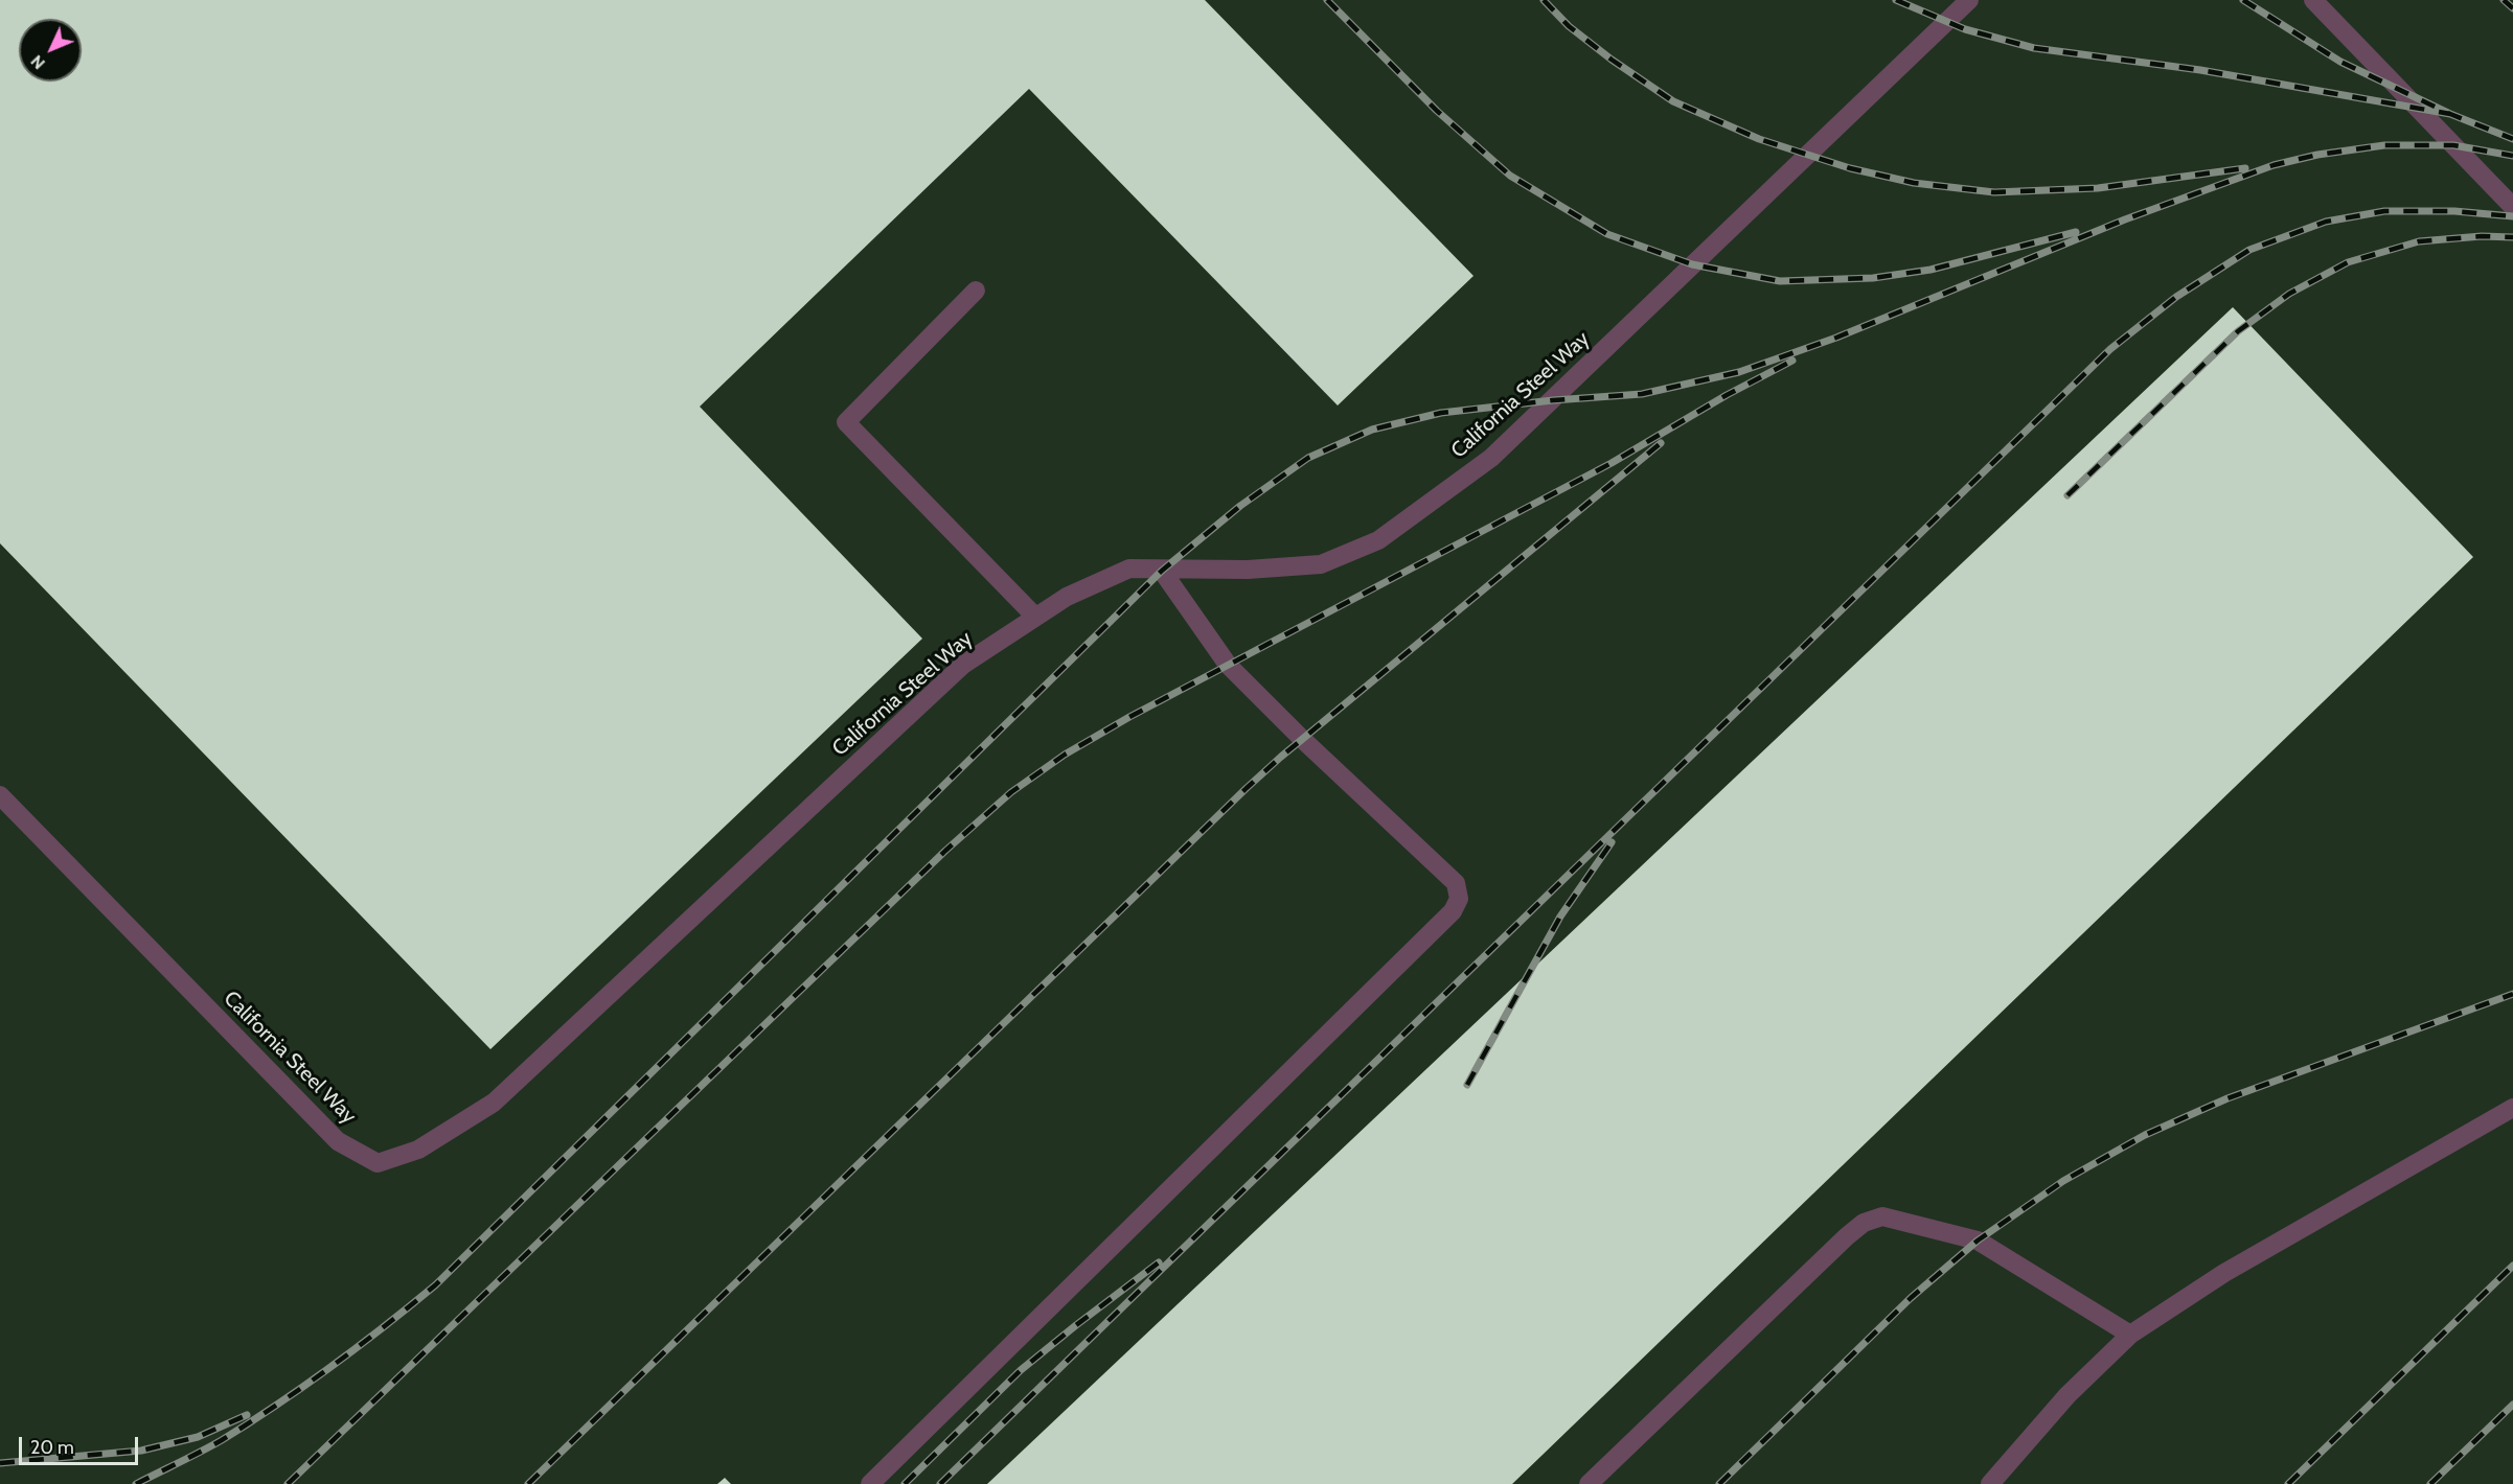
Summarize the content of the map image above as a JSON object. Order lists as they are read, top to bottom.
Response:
{
  "streets": {
    "lane": ["California Steel Way"]
  },
  "scale_bar": "20 m",
  "north": "bottom left"
}
